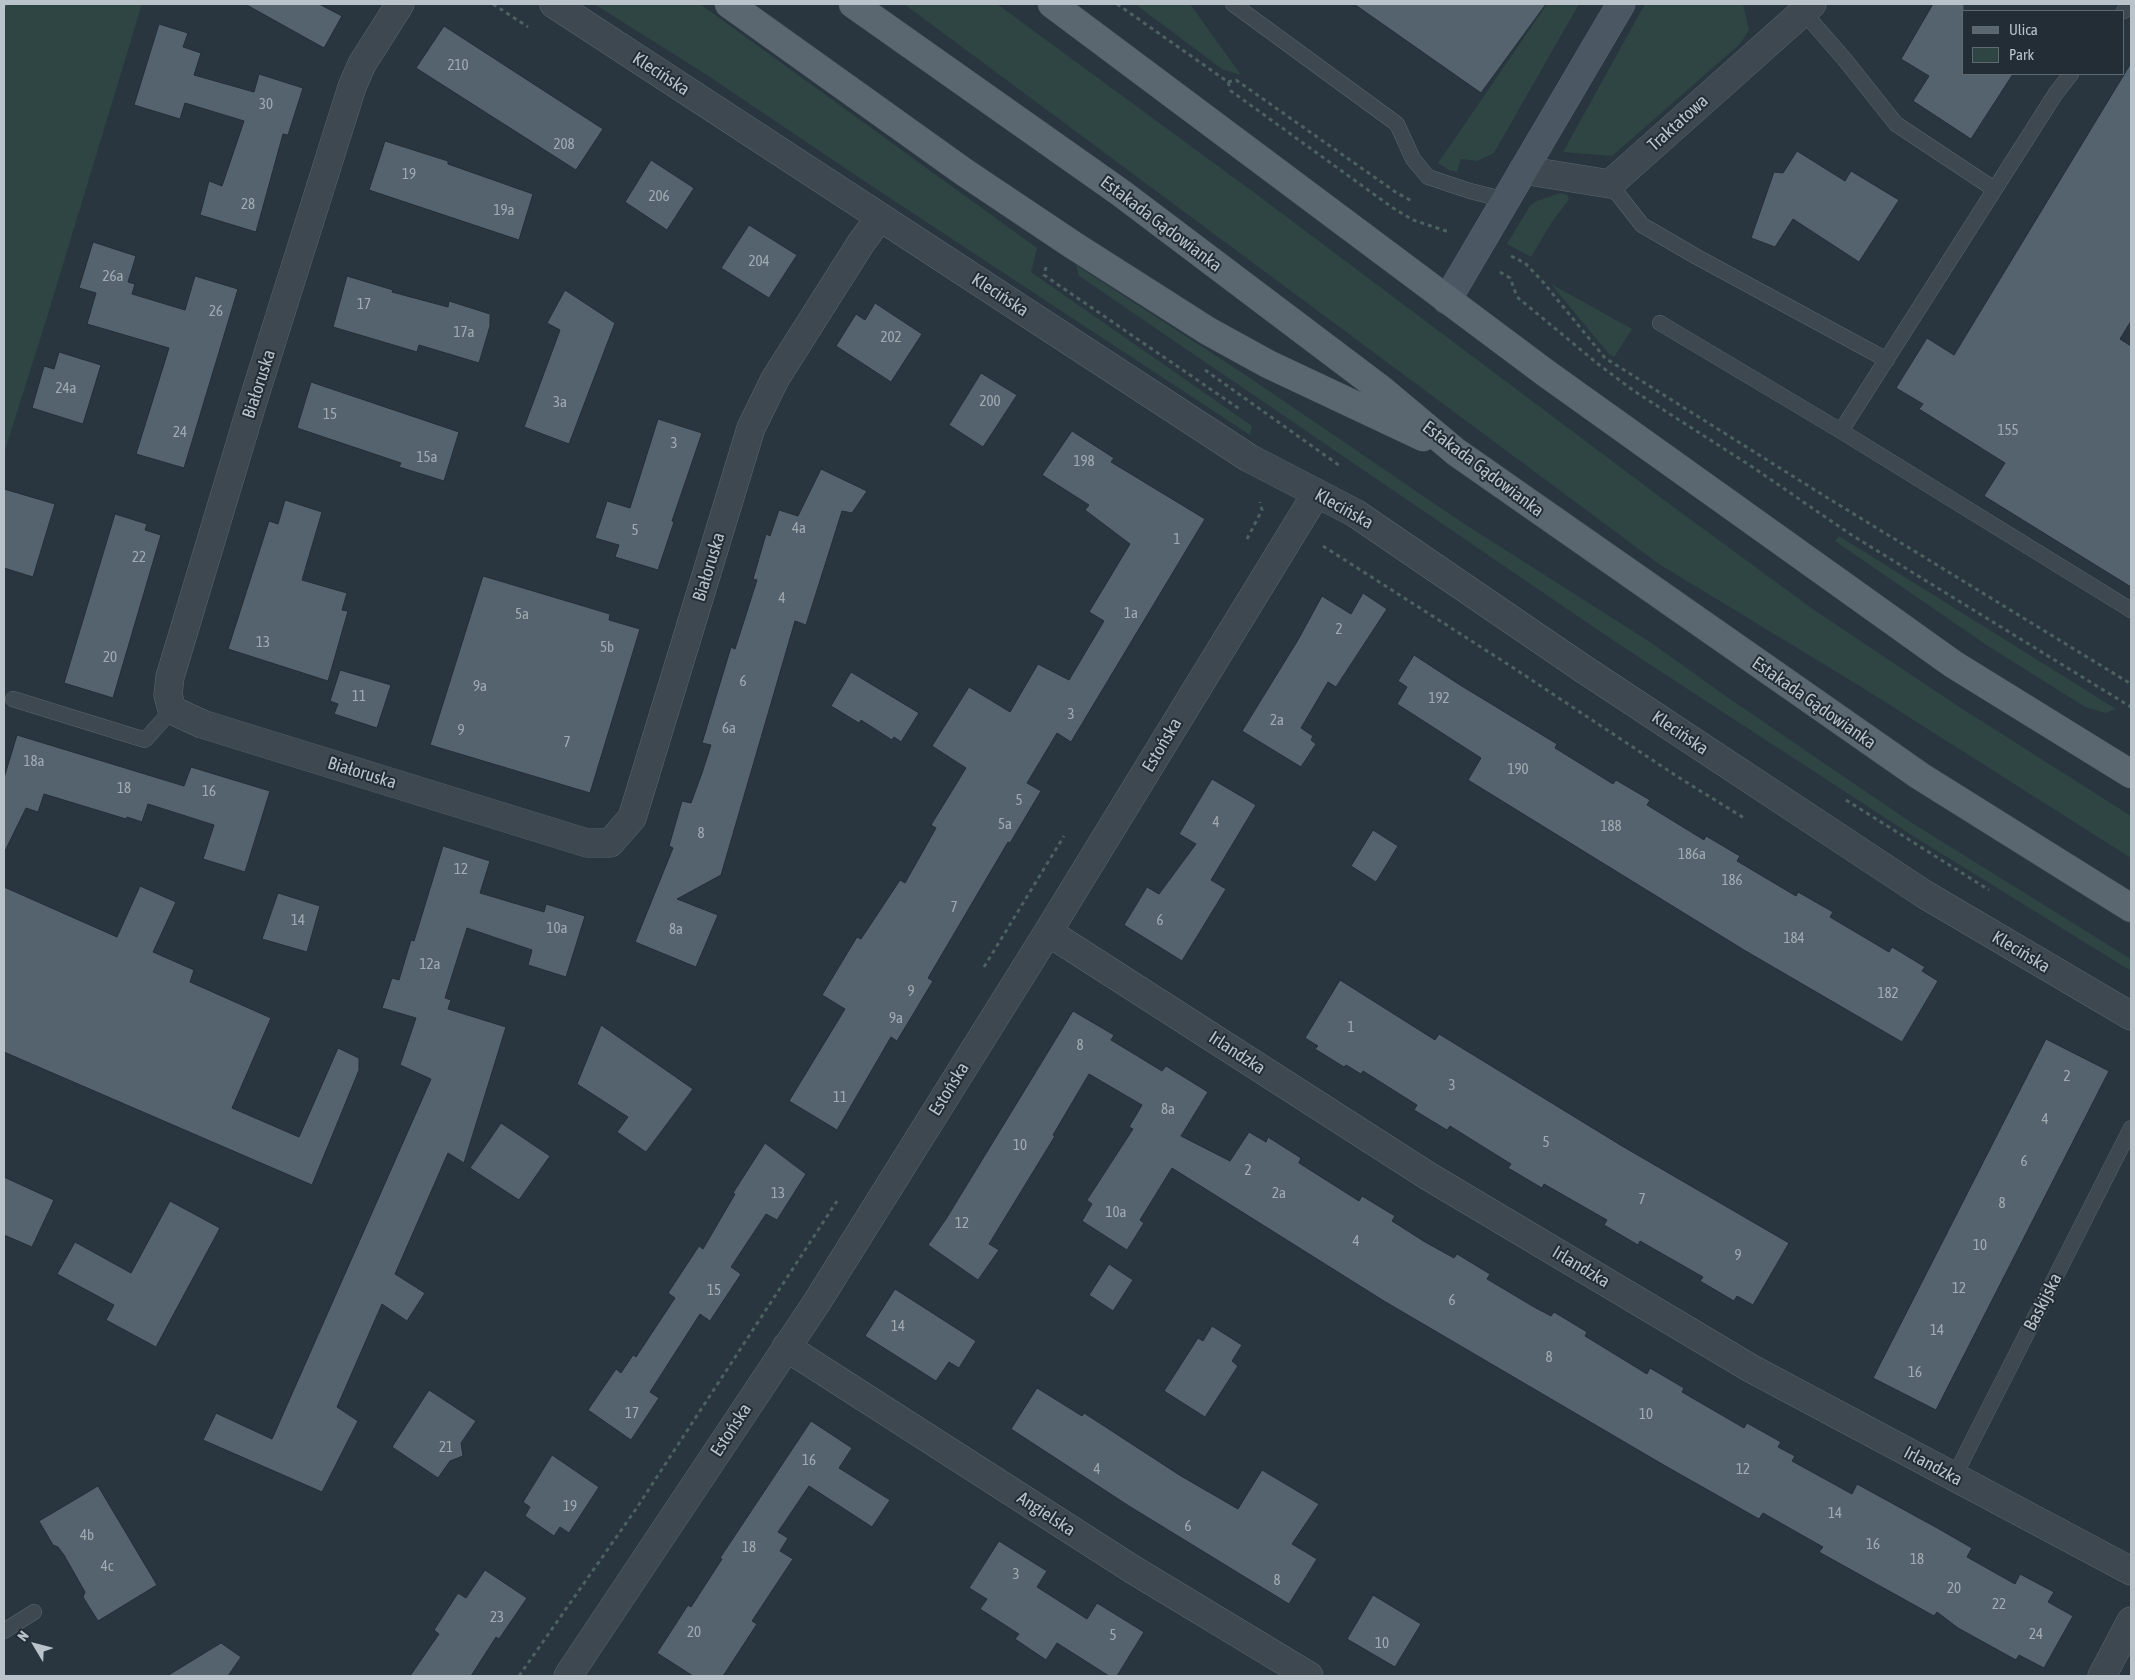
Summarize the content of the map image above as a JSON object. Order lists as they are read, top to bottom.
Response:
{
  "streets": {
    "main road": ["Estakada Gądowianka"],
    "street": [
      "Klecińska",
      "Traktatowa",
      "Białoruska",
      "Estońska",
      "Irlandzka",
      "Angielska"
    ],
    "lane": ["Baskijska"]
  },
  "crossings": [
    ["Klecińska", "Białoruska"],
    ["Klecińska", "Estońska"],
    ["Estońska", "Irlandzka"],
    ["Estońska", "Angielska"],
    ["Irlandzka", "Baskijska"]
  ],
  "house_numbers": [
    "210",
    "30",
    "208",
    "19",
    "206",
    "28",
    "19a",
    "204",
    "26a",
    "17",
    "26",
    "17a",
    "202",
    "24a",
    "200",
    "3a",
    "15",
    "155",
    "24",
    "3",
    "15a",
    "198",
    "4a",
    "5",
    "1",
    "22",
    "4",
    "1a",
    "5a",
    "2",
    "13",
    "5b",
    "20",
    "6",
    "9a",
    "11",
    "192",
    "3",
    "2a",
    "6a",
    "9",
    "7",
    "18a",
    "190",
    "18",
    "16",
    "5",
    "4",
    "5a",
    "188",
    "8",
    "186a",
    "12",
    "186",
    "7",
    "14",
    "6",
    "10a",
    "8a",
    "184",
    "12a",
    "9",
    "182",
    "9a",
    "1",
    "8",
    "2",
    "3",
    "11",
    "8a",
    "4",
    "5",
    "10",
    "6",
    "2",
    "13",
    "2a",
    "7",
    "8",
    "10a",
    "12",
    "4",
    "10",
    "9",
    "12",
    "15",
    "6",
    "14",
    "14",
    "8",
    "16",
    "17",
    "10",
    "21",
    "16",
    "4",
    "12",
    "19",
    "14",
    "6",
    "4b",
    "16",
    "18",
    "18",
    "4c",
    "3",
    "8",
    "20",
    "22",
    "23",
    "20",
    "24",
    "5",
    "10"
  ],
  "legend": ["Ulica", "Park"],
  "north": "top left"
}
